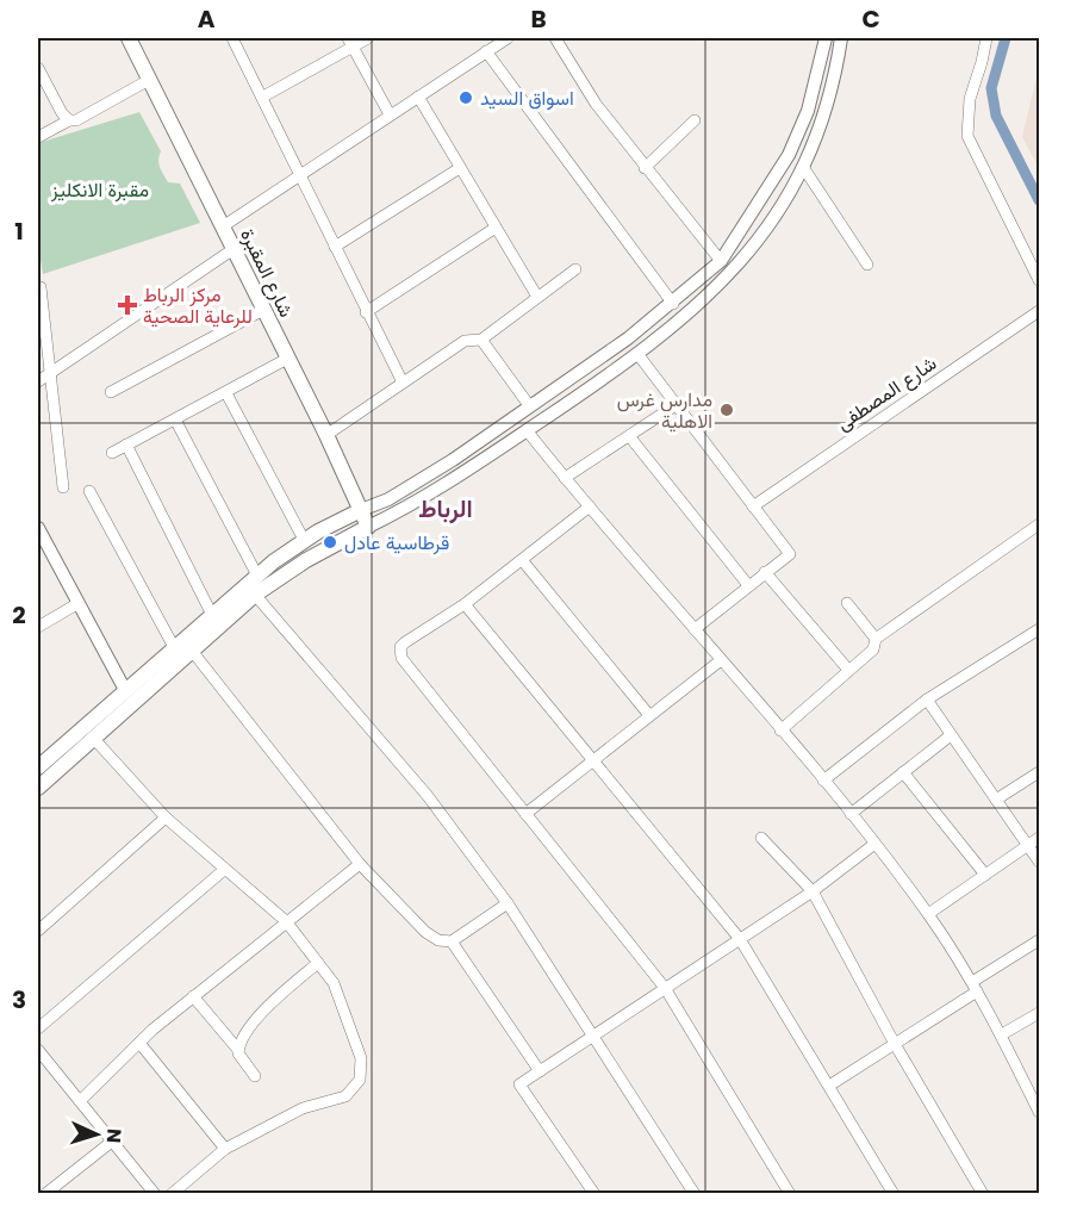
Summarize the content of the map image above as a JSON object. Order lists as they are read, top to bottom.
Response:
{
  "streets": {
    "main road": ["شارع المقبرة"],
    "street": ["شارع المصطفى"]
  },
  "districts": ["الرباط"],
  "parks": ["مقبرة الانكليز"],
  "places": {
    "other": ["اسواق السيد", "مدارس غرس الاهلية", "قرطاسية عادل"],
    "health": ["مركز الرباط للرعاية الصحية"]
  },
  "north": "right",
  "grid": {
    "columns": ["A", "B", "C"],
    "rows": ["1", "2", "3"]
  }
}
